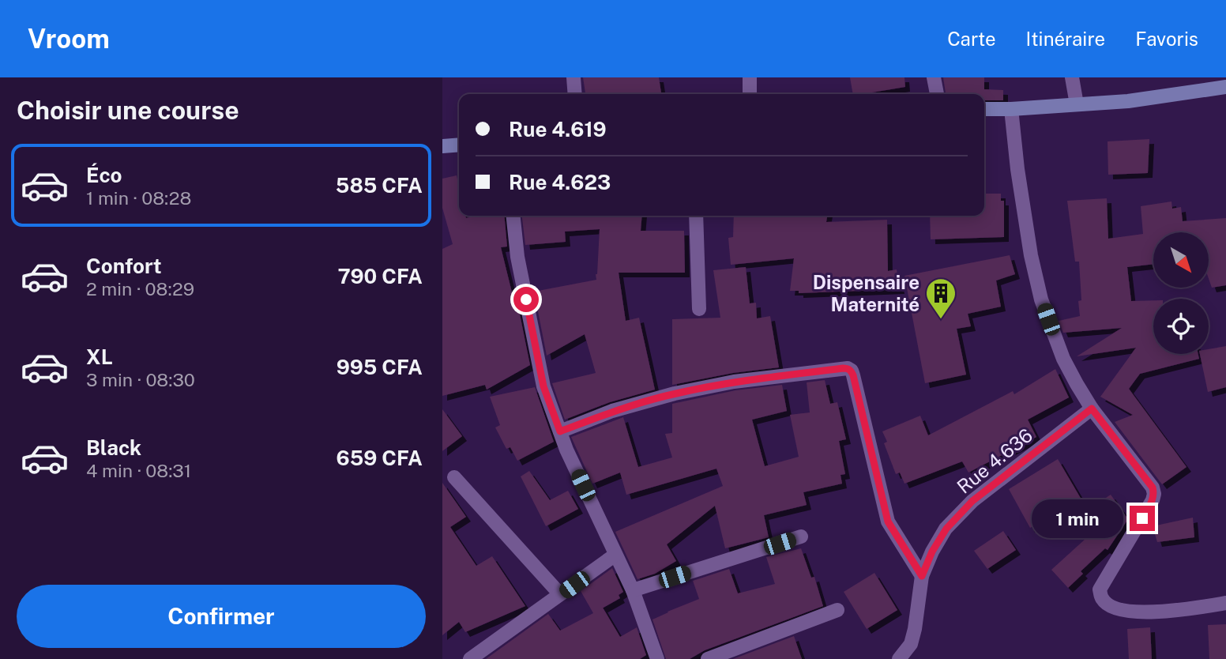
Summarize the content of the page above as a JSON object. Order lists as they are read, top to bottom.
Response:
{
  "streets": {
    "street": ["Rue 4.636"]
  },
  "places": {
    "building": ["Dispensaire Maternité"]
  },
  "north": "bottom right",
  "page": {
    "header": "Vroom",
    "nav": ["Carte", "Itinéraire", "Favoris"],
    "heading": "Choisir une course",
    "banner": ["Rue 4.619", "Rue 4.623"],
    "list": [
      {
        "name": "Éco",
        "note": "1 min · 08:28",
        "value": "585 CFA"
      },
      {
        "name": "Confort",
        "note": "2 min · 08:29",
        "value": "790 CFA"
      },
      {
        "name": "XL",
        "note": "3 min · 08:30",
        "value": "995 CFA"
      },
      {
        "name": "Black",
        "note": "4 min · 08:31",
        "value": "659 CFA"
      }
    ],
    "bubble": "1 min",
    "buttons": "Confirmer"
  }
}
